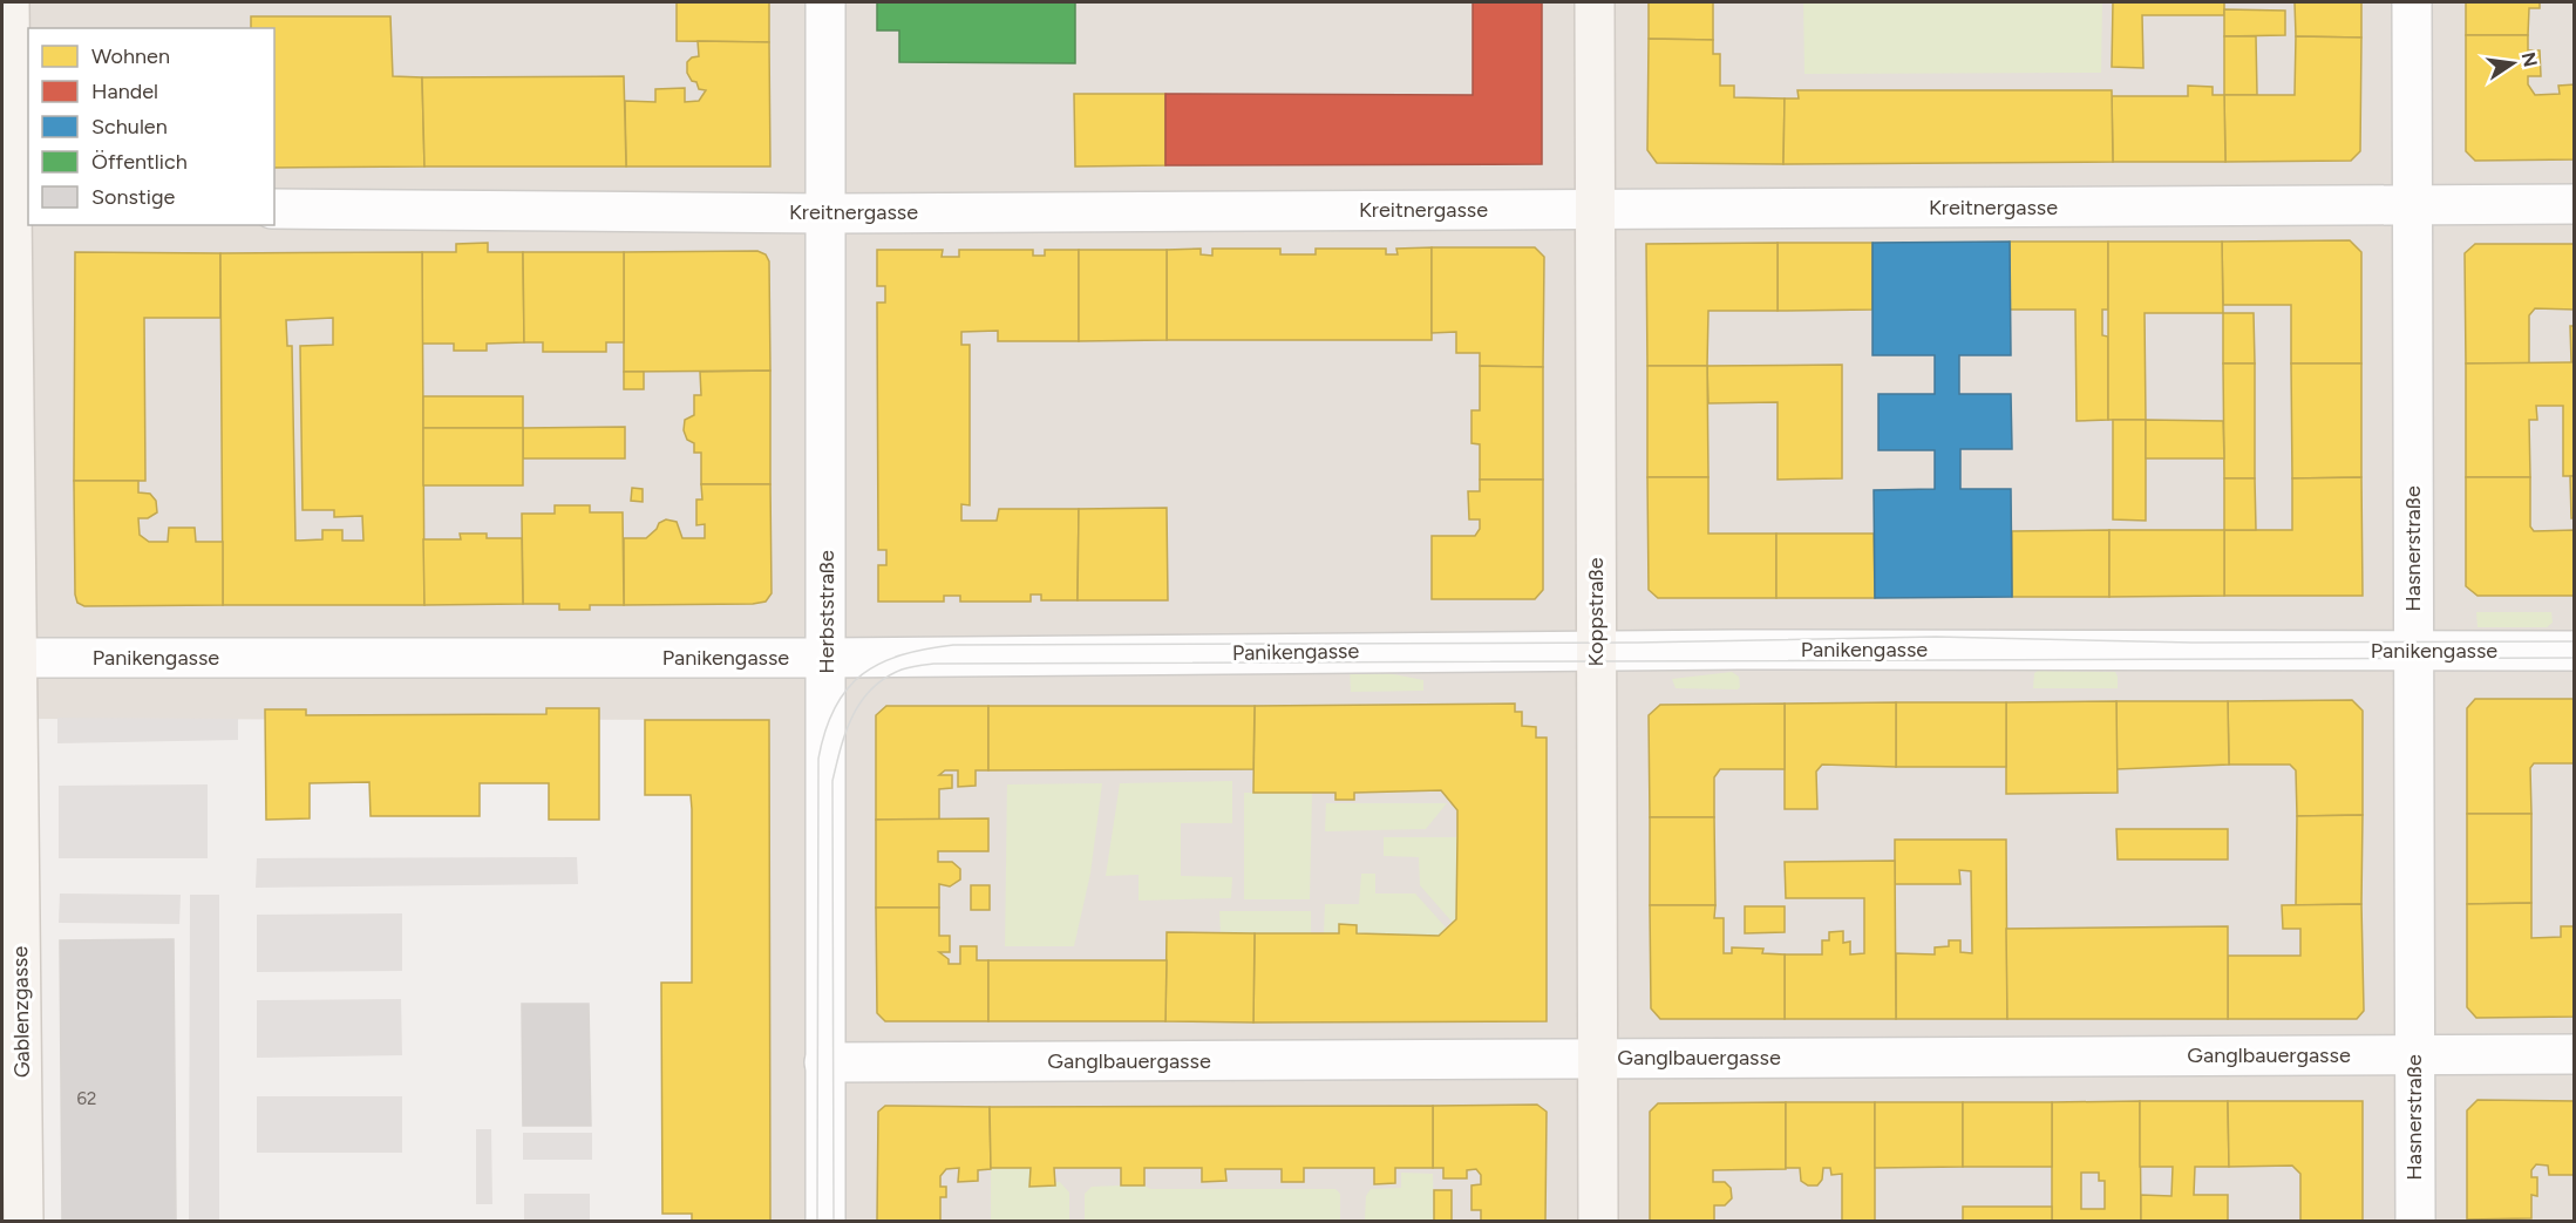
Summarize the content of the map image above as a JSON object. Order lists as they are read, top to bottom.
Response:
{
  "streets": {
    "main road": ["Koppstraße", "Gablenzgasse"],
    "street": [
      "Kreitnergasse",
      "Hasnerstraße",
      "Herbststraße",
      "Panikengasse",
      "Ganglbauergasse"
    ]
  },
  "crossings": [
    ["Kreitnergasse", "Hasnerstraße"],
    ["Kreitnergasse", "Herbststraße"],
    ["Kreitnergasse", "Koppstraße"],
    ["Hasnerstraße", "Panikengasse"],
    ["Hasnerstraße", "Ganglbauergasse"],
    ["Herbststraße", "Panikengasse"],
    ["Herbststraße", "Ganglbauergasse"],
    ["Koppstraße", "Panikengasse"],
    ["Koppstraße", "Ganglbauergasse"],
    ["Panikengasse", "Gablenzgasse"]
  ],
  "house_numbers": ["62"],
  "legend": [
    "Wohnen",
    "Handel",
    "Schulen",
    "Öffentlich",
    "Sonstige"
  ],
  "north": "right"
}
